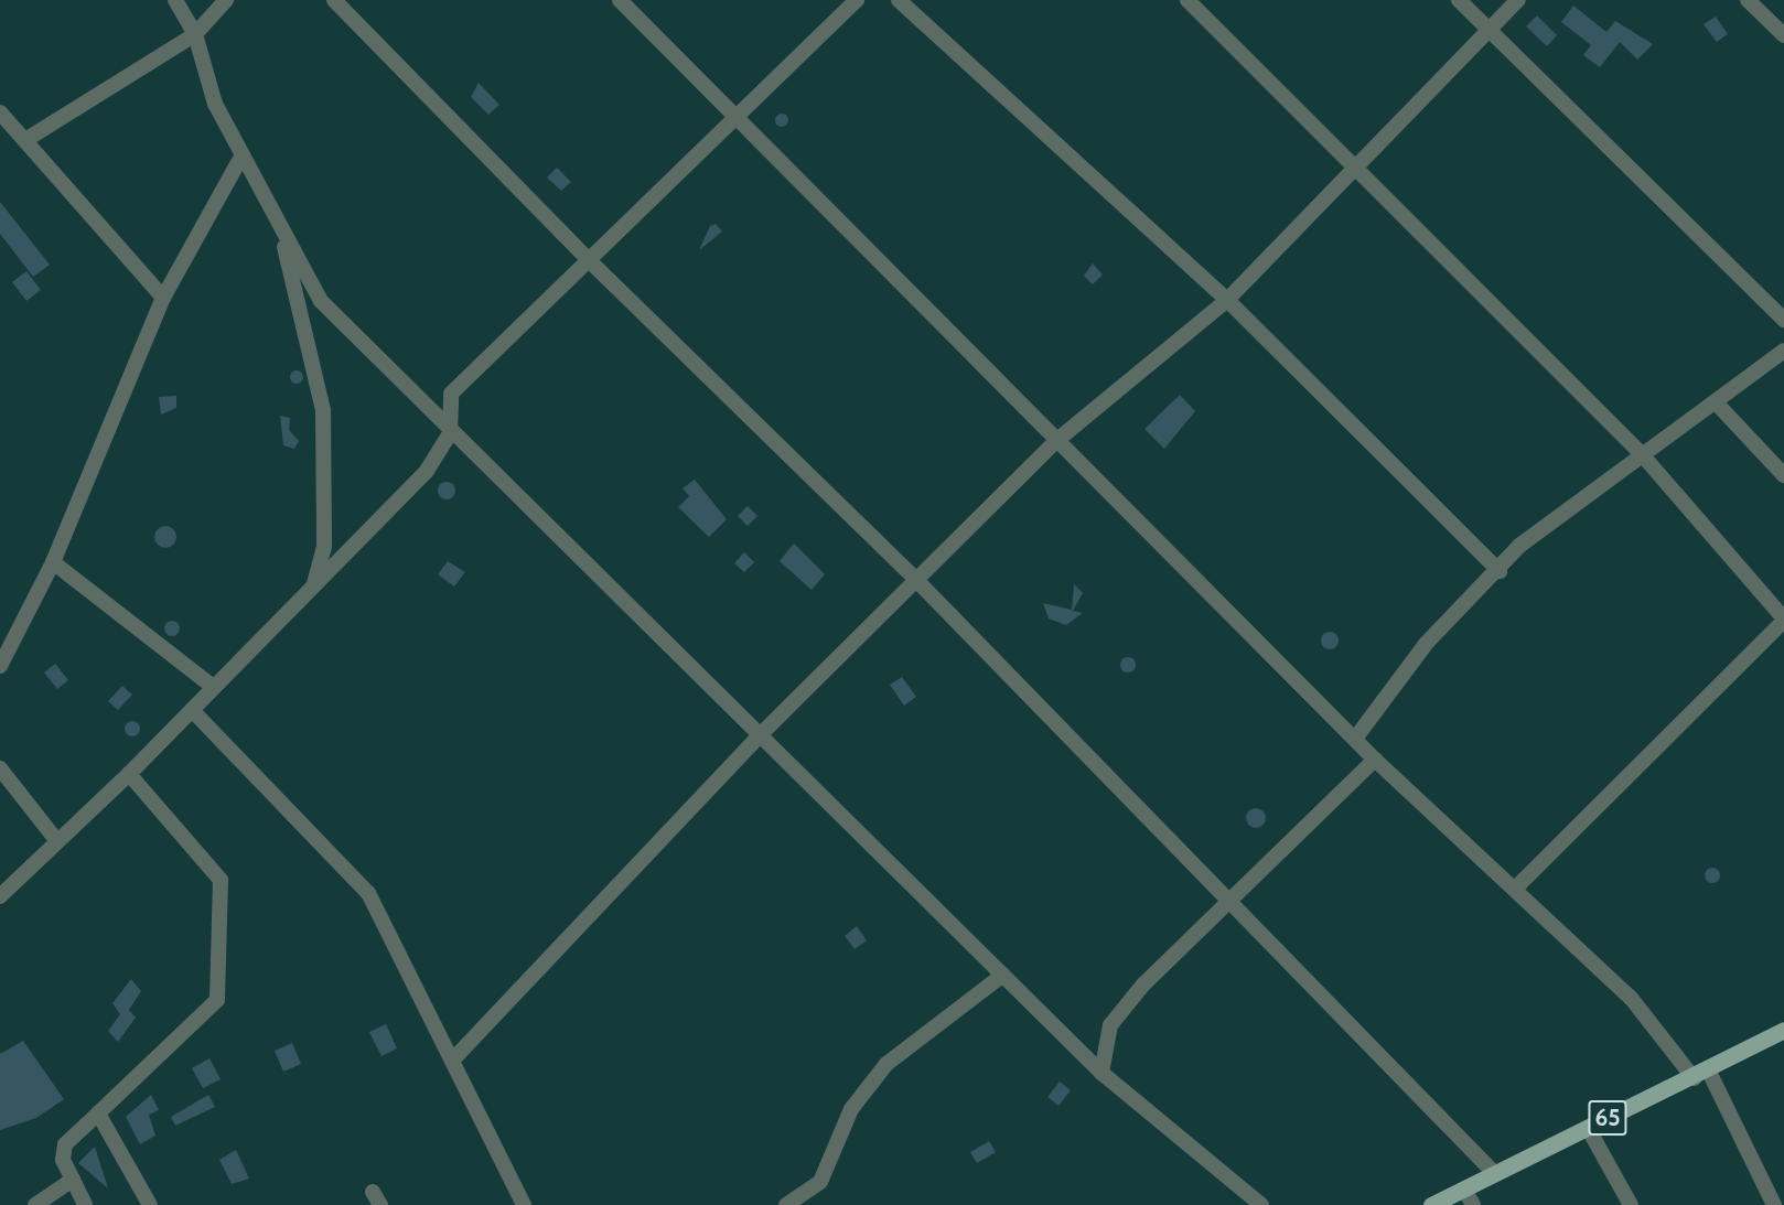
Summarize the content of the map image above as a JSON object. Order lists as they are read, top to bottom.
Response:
{
  "streets": {
    "main road": ["65"]
  }
}
